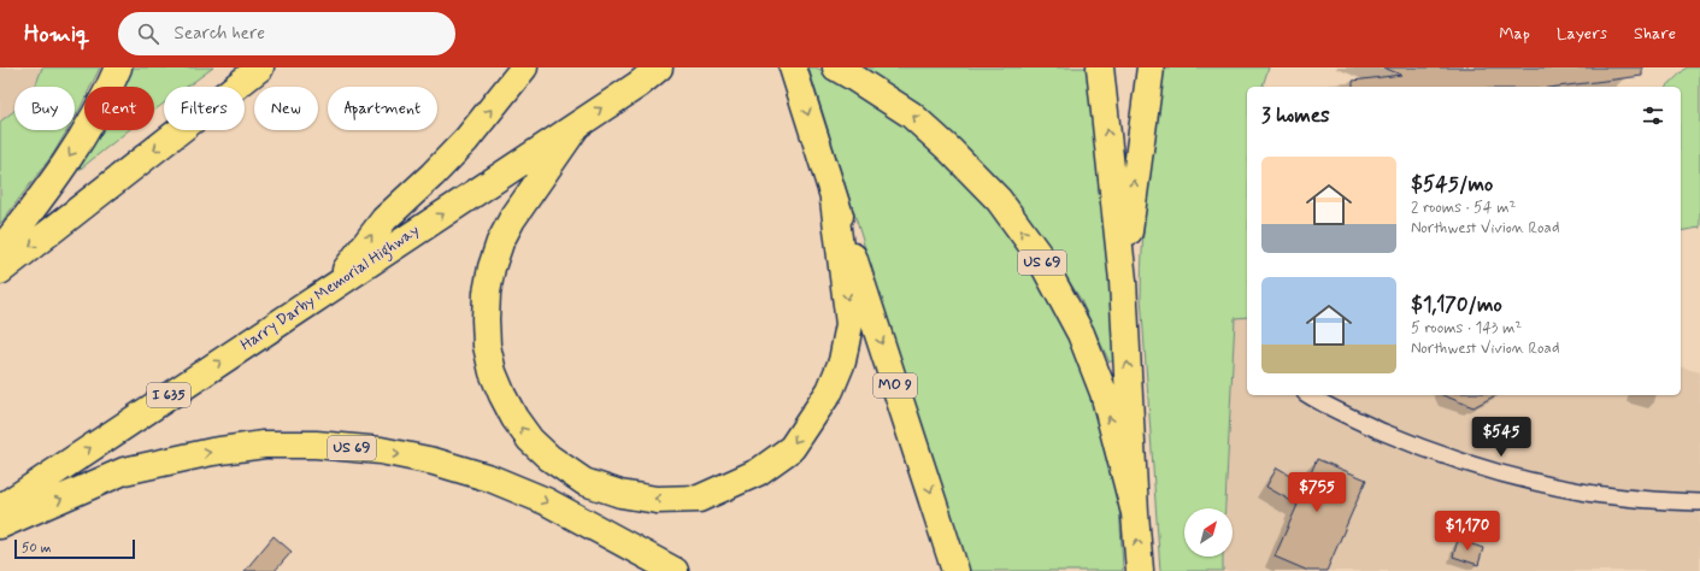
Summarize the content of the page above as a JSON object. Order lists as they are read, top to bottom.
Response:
{
  "streets": {
    "highway": [
      "US 69",
      "Harry Darby Memorial Highway",
      "MO 9",
      "I 635"
    ]
  },
  "crossings": [
    ["US 69", "Harry Darby Memorial Highway"]
  ],
  "scale_bar": "50 m",
  "north": "top right",
  "page": {
    "header": "Homiq",
    "search": "Search here",
    "nav": ["Map", "Layers", "Share"],
    "chip": [
      "Buy",
      "Rent",
      "Filters",
      "New",
      "Apartment"
    ],
    "heading": "3 homes",
    "list": [
      {
        "name": "$545/mo",
        "note": "2 rooms · 54 m² · Northwest Vivion Road"
      },
      {
        "name": "$1,170/mo",
        "note": "5 rooms · 143 m² · Northwest Vivion Road"
      }
    ],
    "price": ["$545", "$755", "$1,170"],
    "scale": "50 m"
  }
}
